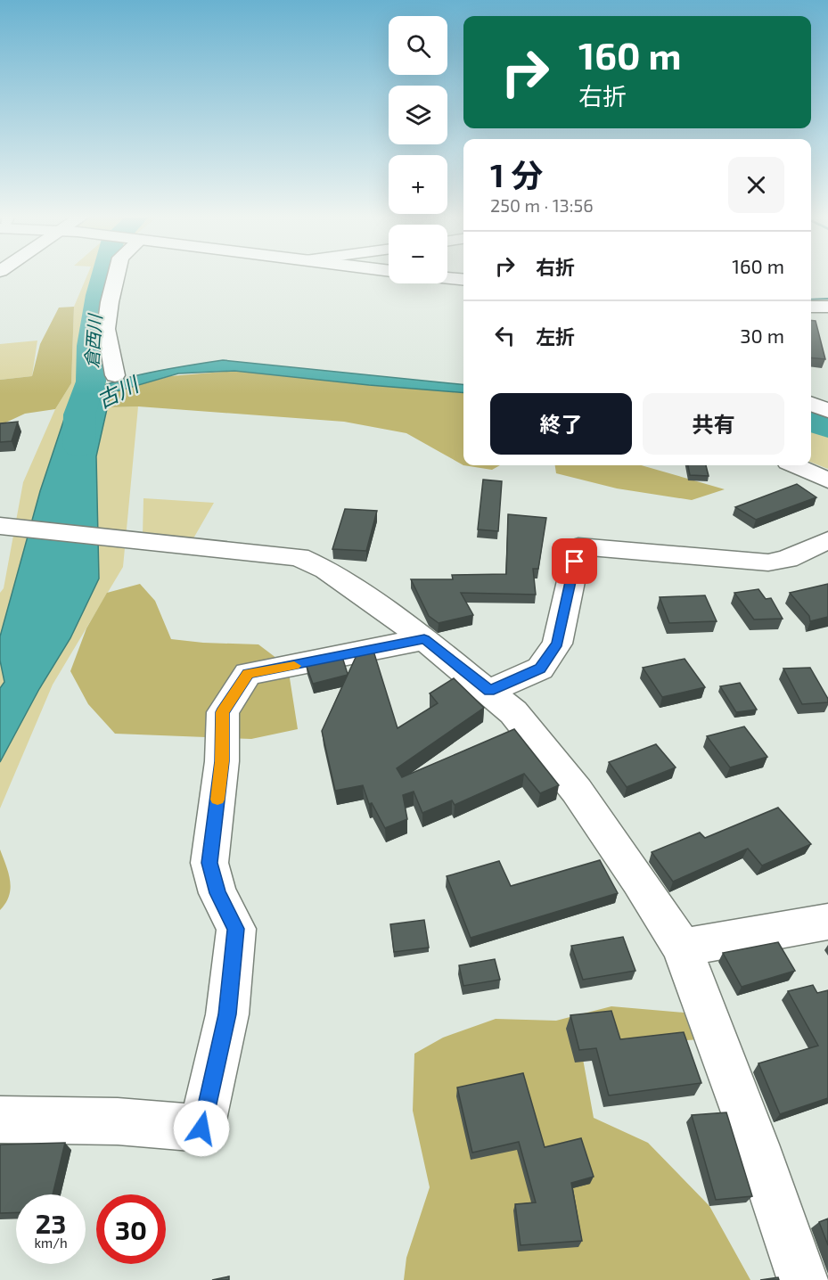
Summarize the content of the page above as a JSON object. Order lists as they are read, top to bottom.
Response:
{
  "water": ["倉西川", "古川"],
  "page": {
    "map_buttons": ["+", "−"],
    "turn": ["160 m", "右折"],
    "heading": ["1 分", "250 m · 13:56"],
    "list": [
      {
        "name": "右折",
        "value": "160 m"
      },
      {
        "name": "左折",
        "value": "30 m"
      }
    ],
    "buttons": ["終了", "共有"],
    "speed": "23 km/h",
    "limit": "30"
  }
}
